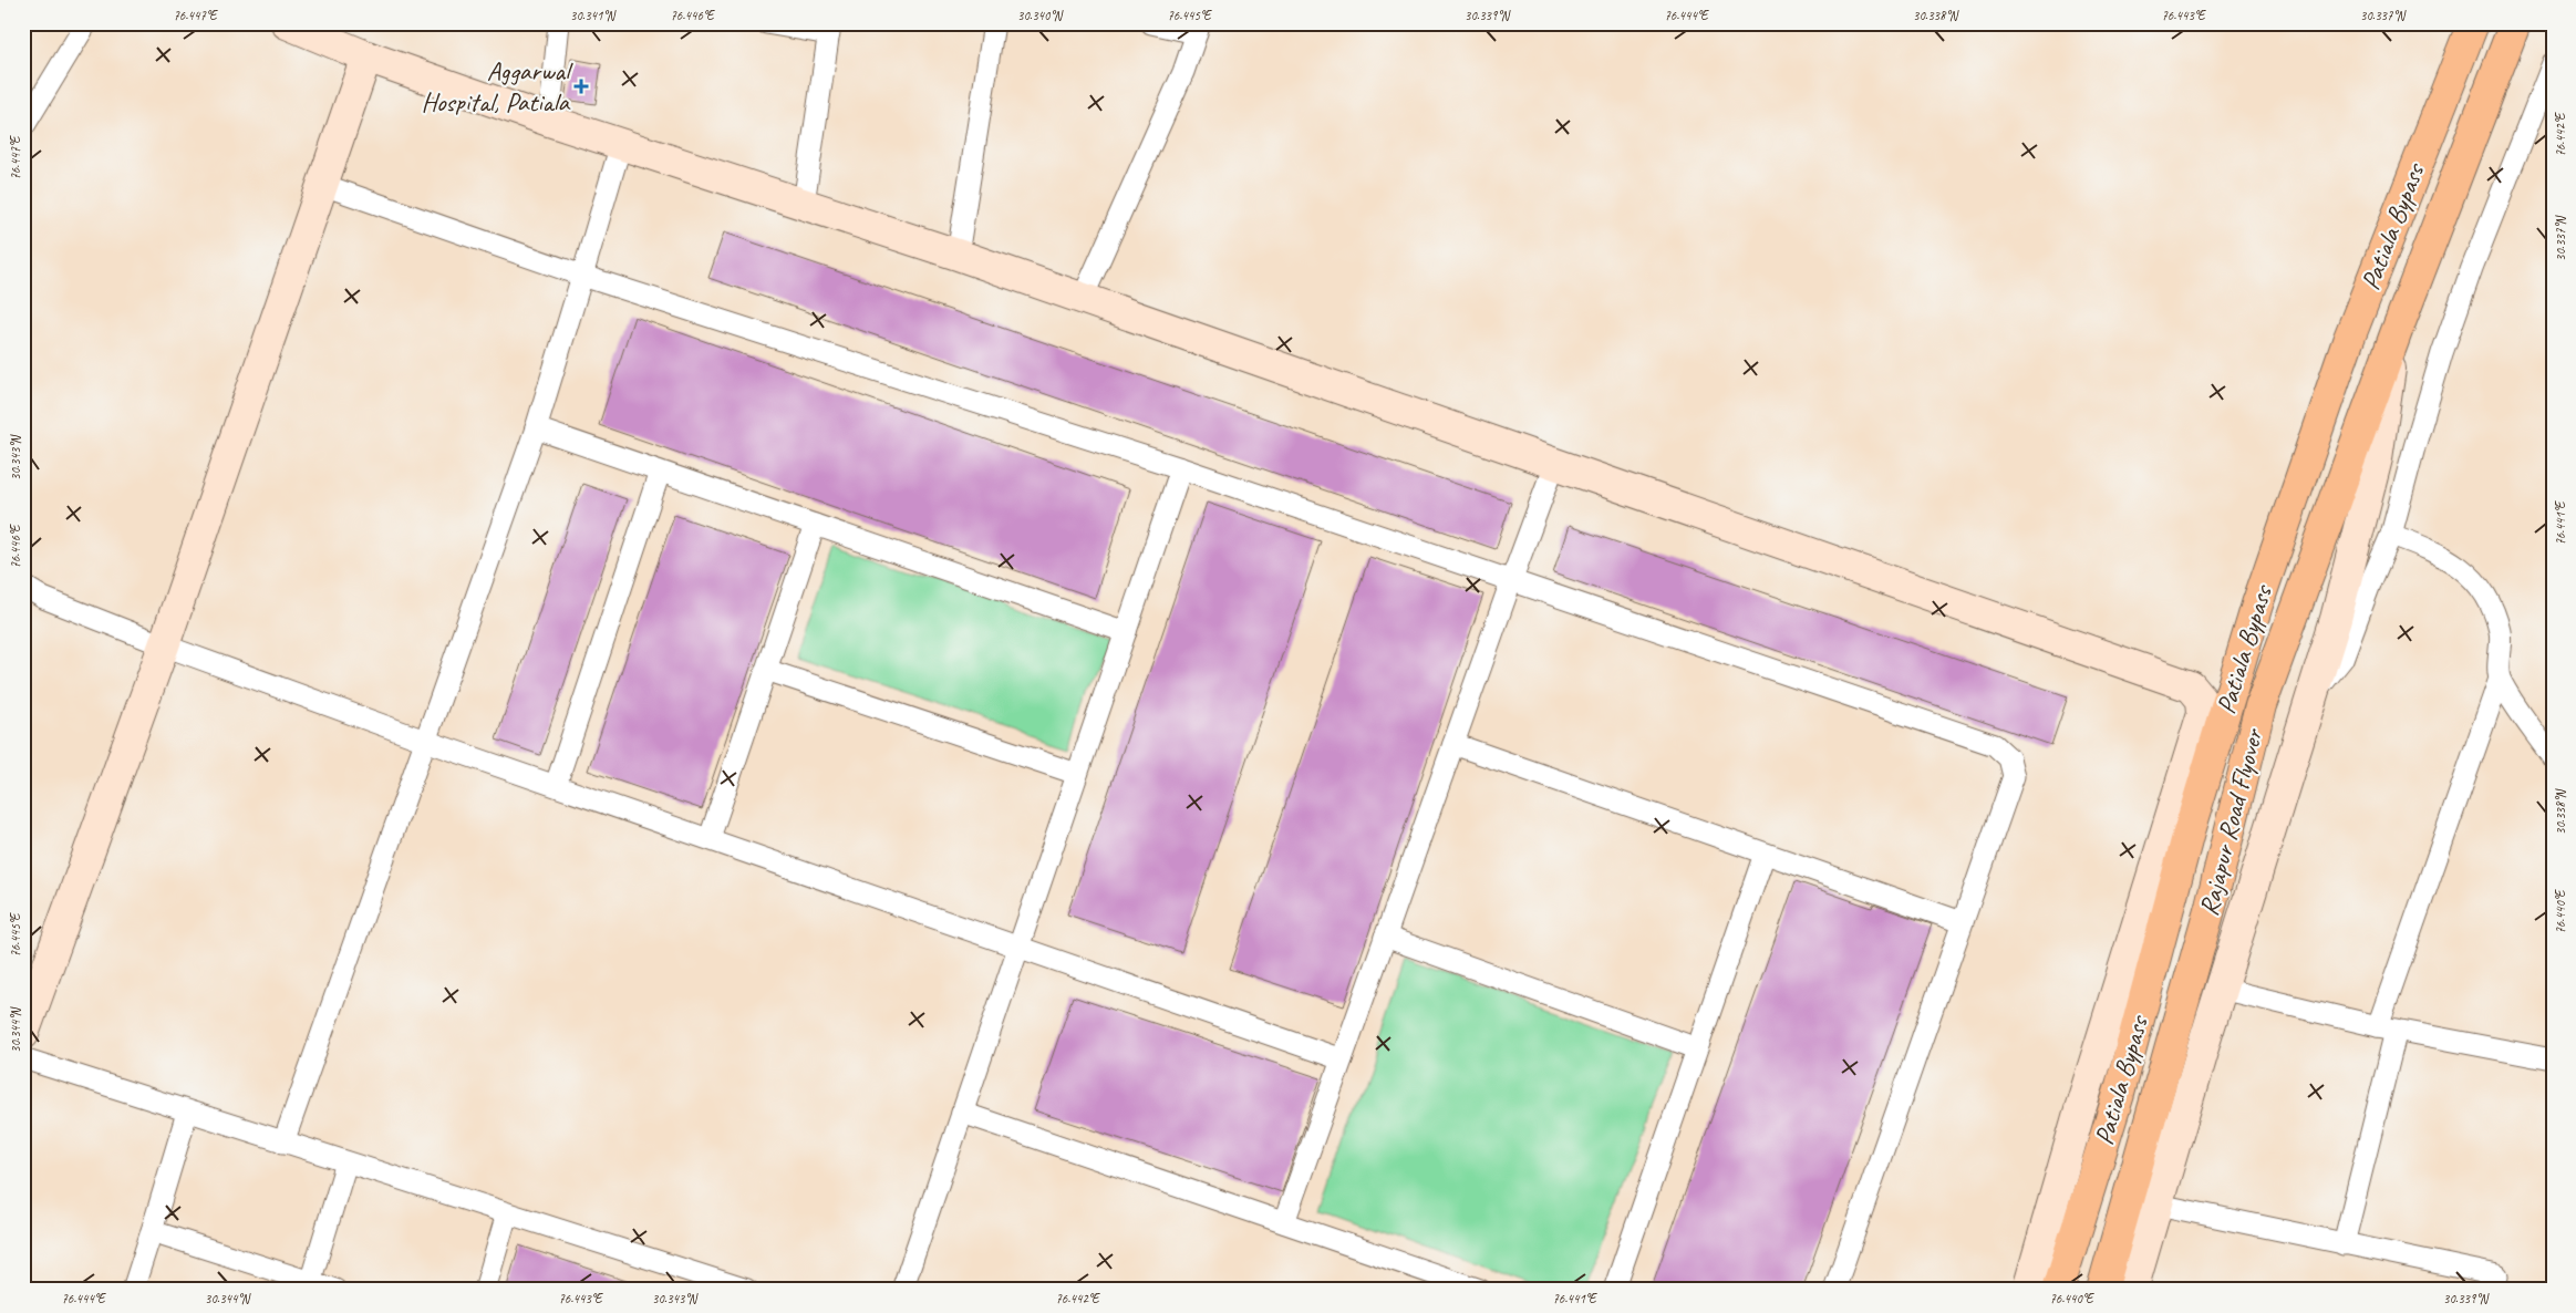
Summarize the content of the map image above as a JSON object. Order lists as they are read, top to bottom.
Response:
{
  "streets": {
    "highway": ["Patiala Bypass", "Rajapur Road Flyover"]
  },
  "crossings": [
    ["Patiala Bypass", "Rajapur Road Flyover"]
  ],
  "places": {
    "health": ["Aggarwal Hospital, Patiala"]
  },
  "coordinates": [
    "76.447°E",
    "30.341°N",
    "76.446°E",
    "30.340°N",
    "76.445°E",
    "30.339°N",
    "76.444°E",
    "30.338°N",
    "76.443°E",
    "30.337°N",
    "76.442°E",
    "30.343°N",
    "76.441°E",
    "76.440°E",
    "30.344°N"
  ]
}
